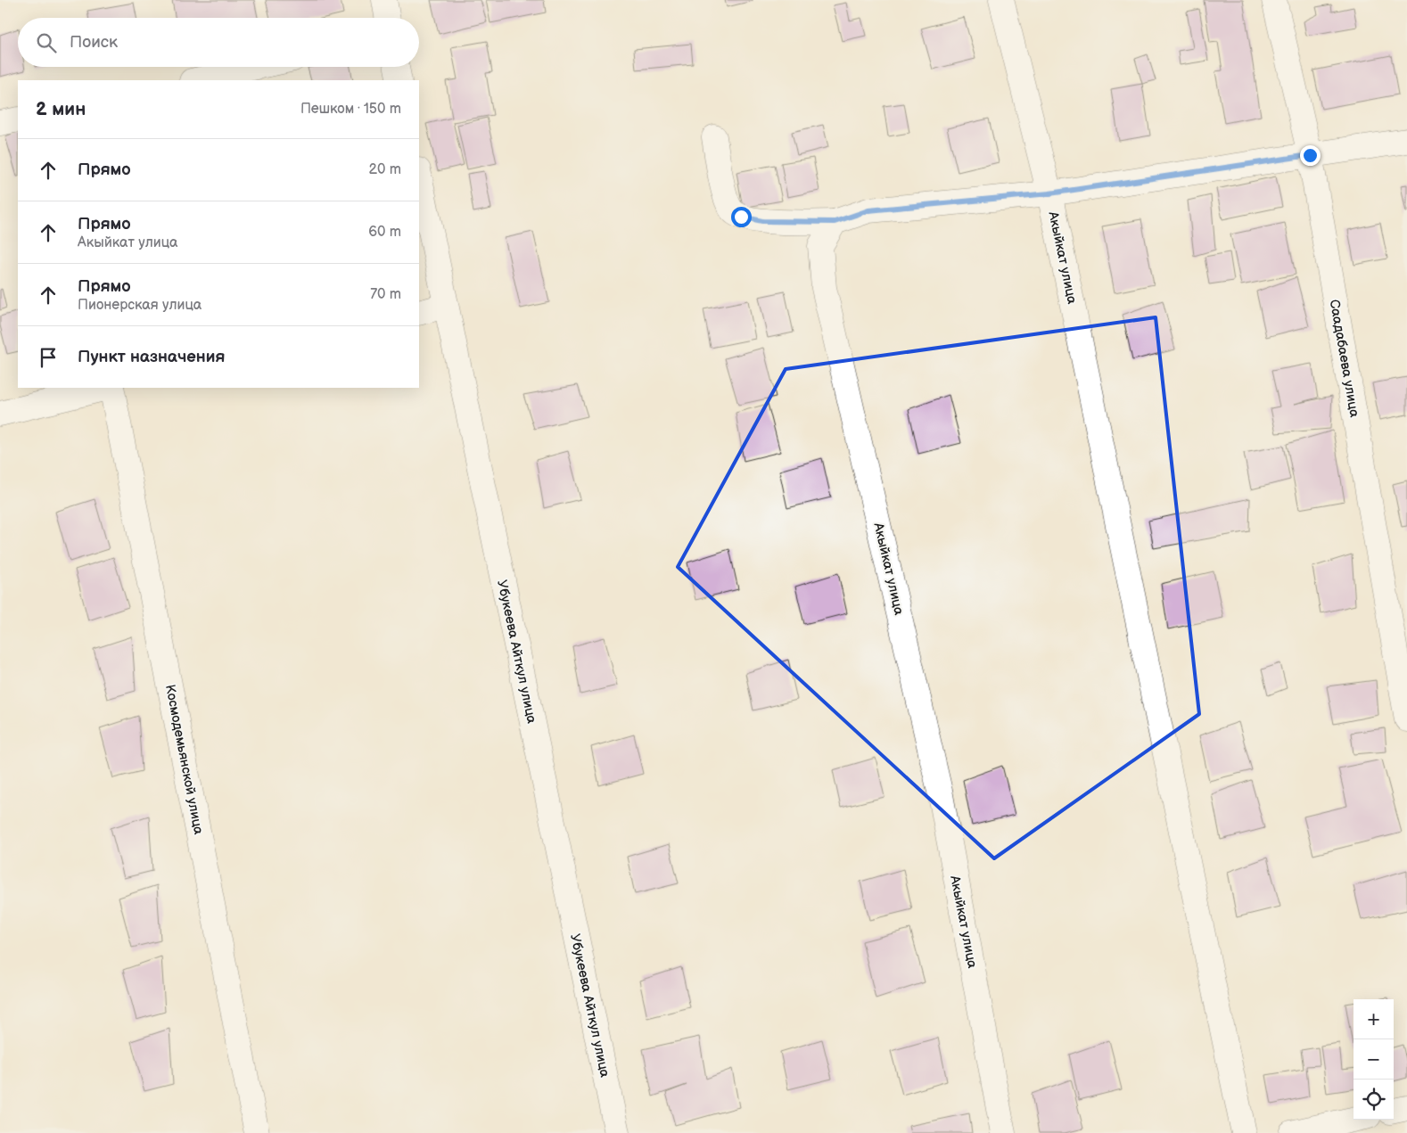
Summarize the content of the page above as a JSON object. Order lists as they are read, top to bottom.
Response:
{
  "streets": {
    "street": [
      "Акыйкат улица",
      "Саадабаева улица",
      "Убукеева Айткул улица",
      "Космодемьянской улица"
    ]
  },
  "page": {
    "search": "Поиск",
    "heading": ["2 мин", "Пешком · 150 m"],
    "list": [
      ["Прямо", "20 m"],
      ["Прямо", "Акыйкат улица", "60 m"],
      ["Прямо", "Пионерская улица", "70 m"],
      "Пункт назначения"
    ],
    "map_buttons": ["+", "−"]
  }
}
